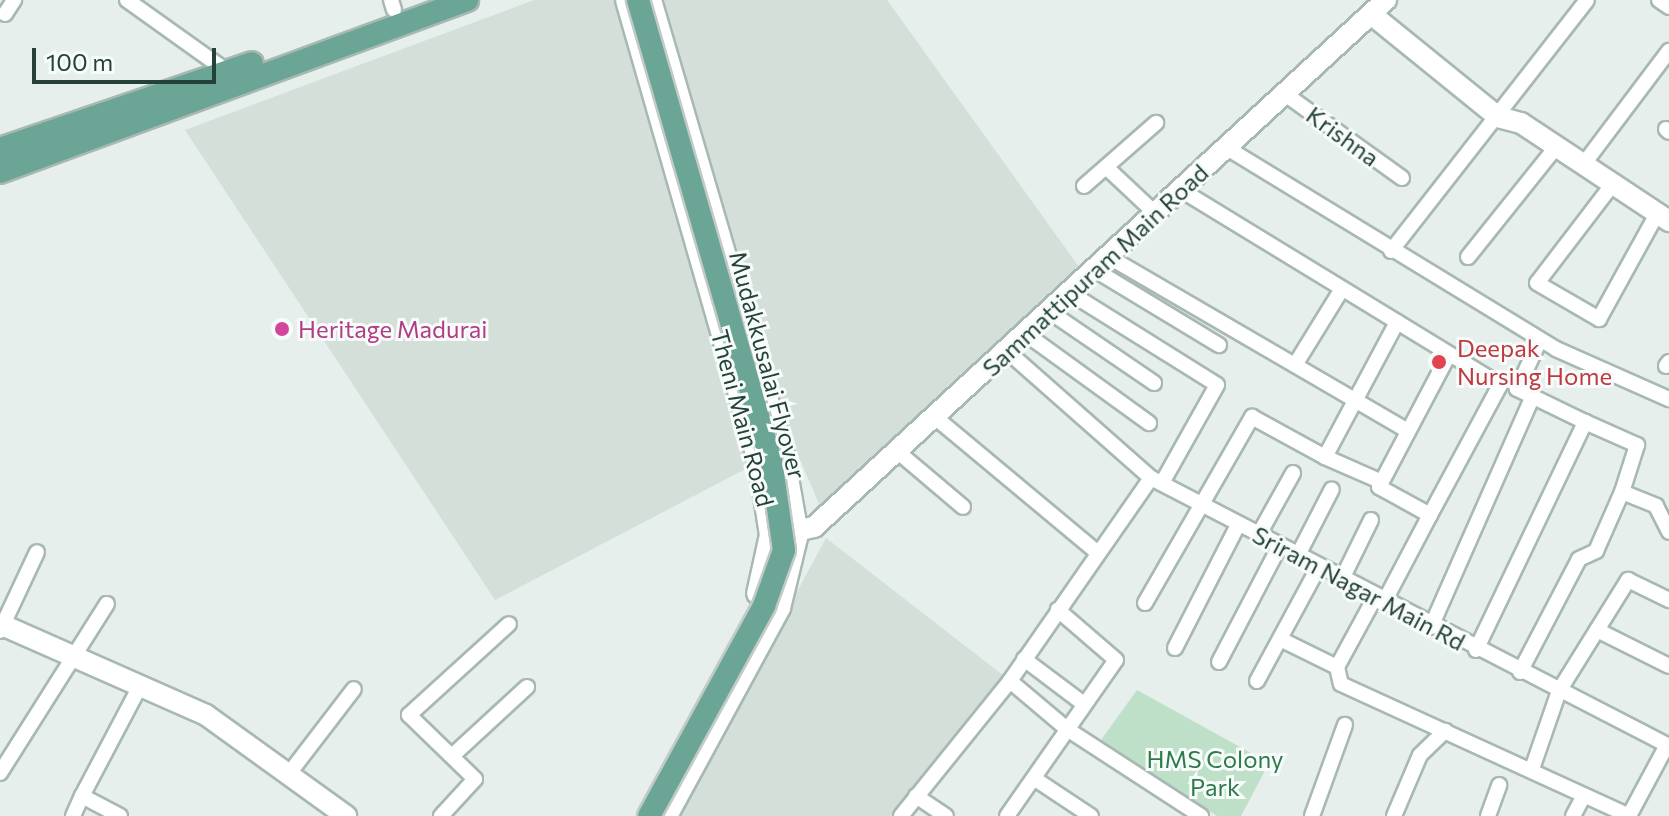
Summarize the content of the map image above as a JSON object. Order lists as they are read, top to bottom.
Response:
{
  "streets": {
    "main road": ["Sammattipuram Main Road", "Mudakkusalai Flyover", "Theni Main Road"],
    "street": ["Krishna", "Sriram Nagar Main Rd"]
  },
  "crossings": [
    ["Krishna", "Sammattipuram Main Road"],
    ["Sammattipuram Main Road", "Theni Main Road"],
    ["Sammattipuram Main Road", "Sriram Nagar Main Rd"]
  ],
  "parks": ["HMS Colony Park"],
  "places": ["Heritage Madurai", "Deepak Nursing Home"],
  "scale_bar": "100 m"
}
